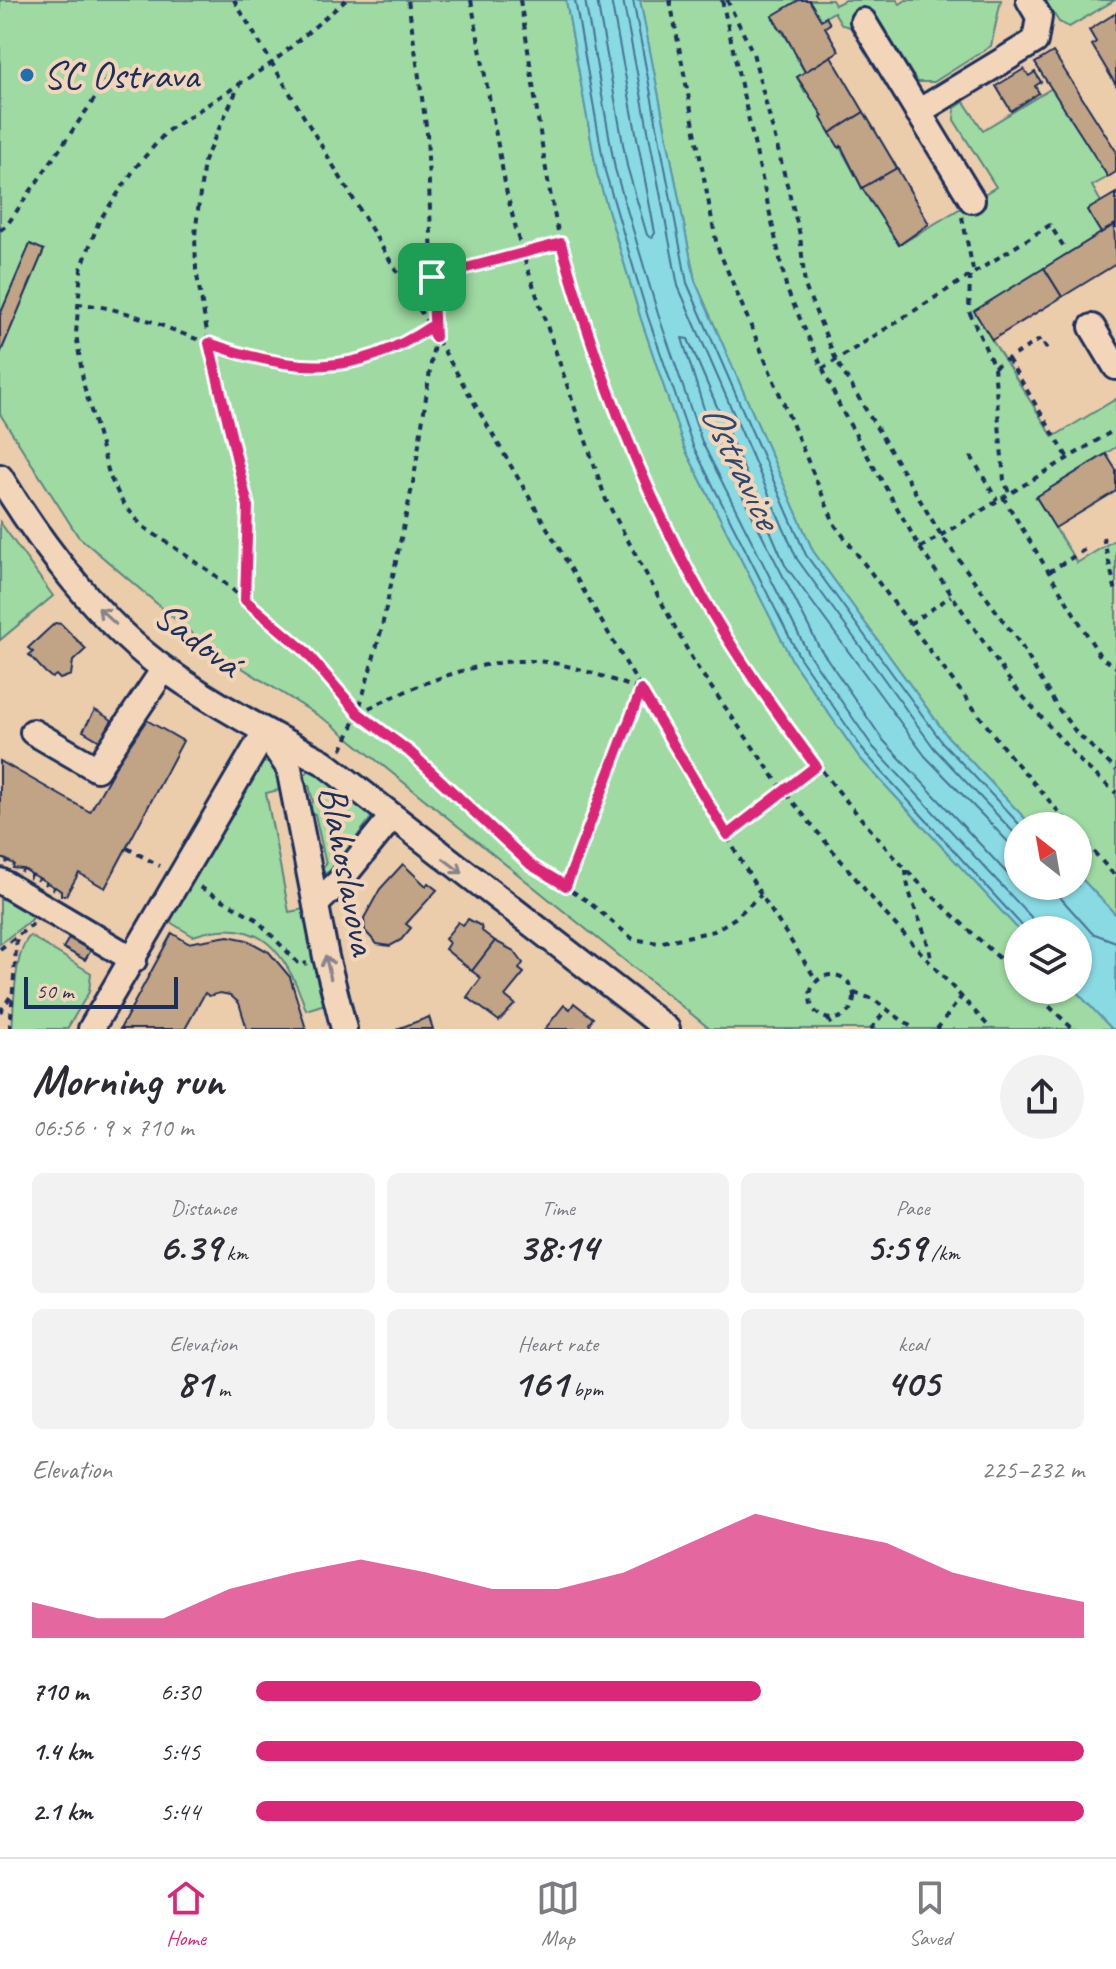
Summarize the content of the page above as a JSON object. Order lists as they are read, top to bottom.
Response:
{
  "streets": {
    "street": ["Sadová", "Blahoslavova"]
  },
  "crossings": [
    ["Sadová", "Blahoslavova"]
  ],
  "water": ["Ostravice"],
  "places": ["SC Ostrava"],
  "scale_bar": "50 m",
  "north": "top left",
  "page": {
    "scale": "50 m",
    "heading": ["Morning run", "06:56 · 9 × 710 m"],
    "stats": [
      ["Distance", "6.39 km"],
      ["Time", "38:14"],
      ["Pace", "5:59 /km"],
      ["Elevation", "81 m"],
      ["Heart rate", "161 bpm"],
      ["kcal", "405"]
    ],
    "chart": ["Elevation", "225–232 m"],
    "list": [
      {
        "name": "710 m",
        "note": "6:30"
      },
      {
        "name": "1.4 km",
        "note": "5:45"
      },
      {
        "name": "2.1 km",
        "note": "5:44"
      }
    ],
    "tabs": ["Home", "Map", "Saved"]
  }
}
